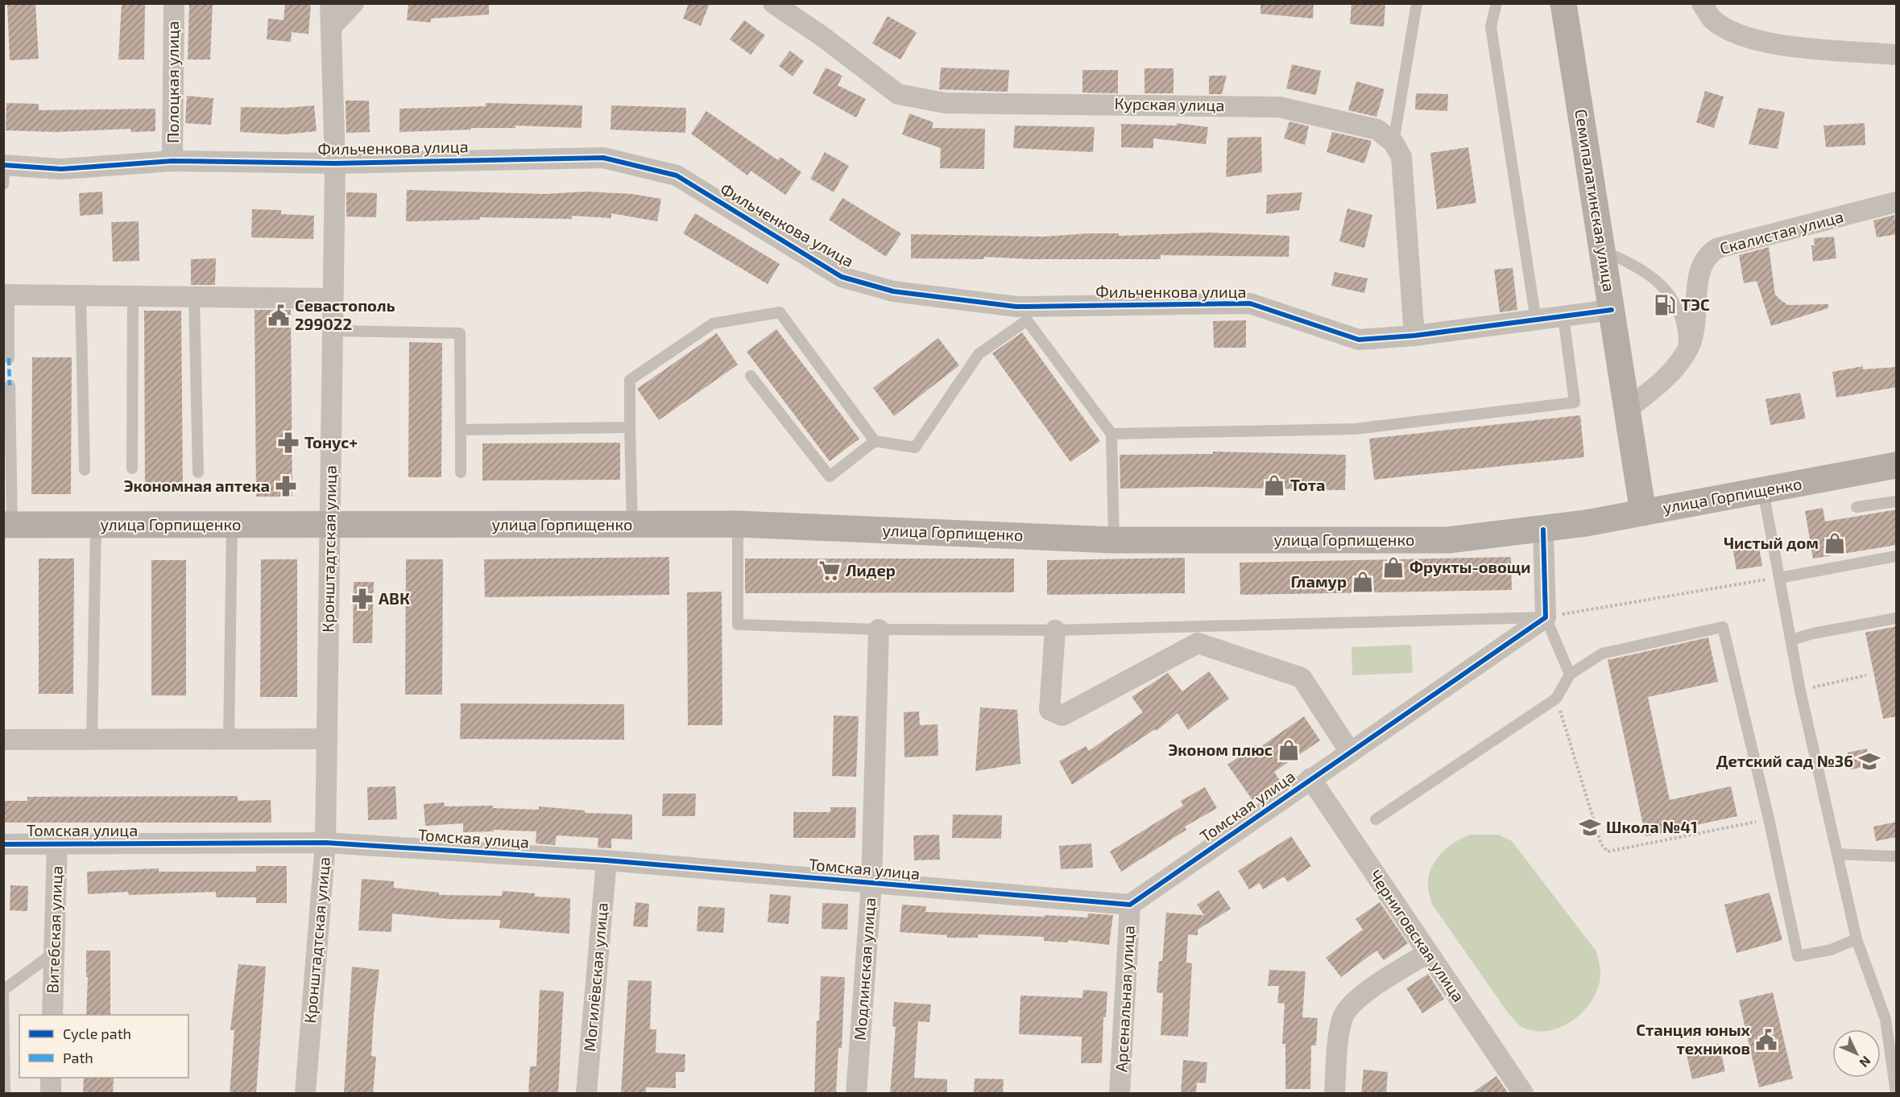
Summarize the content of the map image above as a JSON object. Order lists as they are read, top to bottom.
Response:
{
  "streets": {
    "main road": ["Семипалатинская улица", "улица Горпищенко"],
    "street": [
      "Полоцкая улица",
      "Курская улица",
      "Фильченкова улица",
      "Скалистая улица",
      "Кронштадтская улица",
      "Томская улица",
      "Витебская улица",
      "Черниговская улица",
      "Модлинская улица",
      "Могилёвская улица",
      "Арсенальная улица"
    ]
  },
  "crossings": [
    ["Полоцкая улица", "Фильченкова улица"],
    ["Фильченкова улица", "Семипалатинская улица"],
    ["Фильченкова улица", "Кронштадтская улица"],
    ["Семипалатинская улица", "Скалистая улица"],
    ["Семипалатинская улица", "улица Горпищенко"],
    ["улица Горпищенко", "Кронштадтская улица"],
    ["Кронштадтская улица", "Томская улица"],
    ["Томская улица", "Витебская улица"],
    ["Томская улица", "Черниговская улица"],
    ["Томская улица", "Модлинская улица"],
    ["Томская улица", "Могилёвская улица"],
    ["Томская улица", "Арсенальная улица"]
  ],
  "places": {
    "fuel station": ["ТЭС"],
    "public building": ["Севастополь 299022", "Станция юных техников"],
    "pharmacy": ["Тонус+", "Экономная аптека", "АВК"],
    "shop": [
      "Тота",
      "Чистый дом",
      "Фрукты-овощи",
      "Гламур",
      "Эконом плюс"
    ],
    "supermarket": ["Лидер"],
    "school or university": ["Детский сад №36", "Школа №41"]
  },
  "legend": ["Cycle path", "Path"],
  "north": "bottom right"
}
